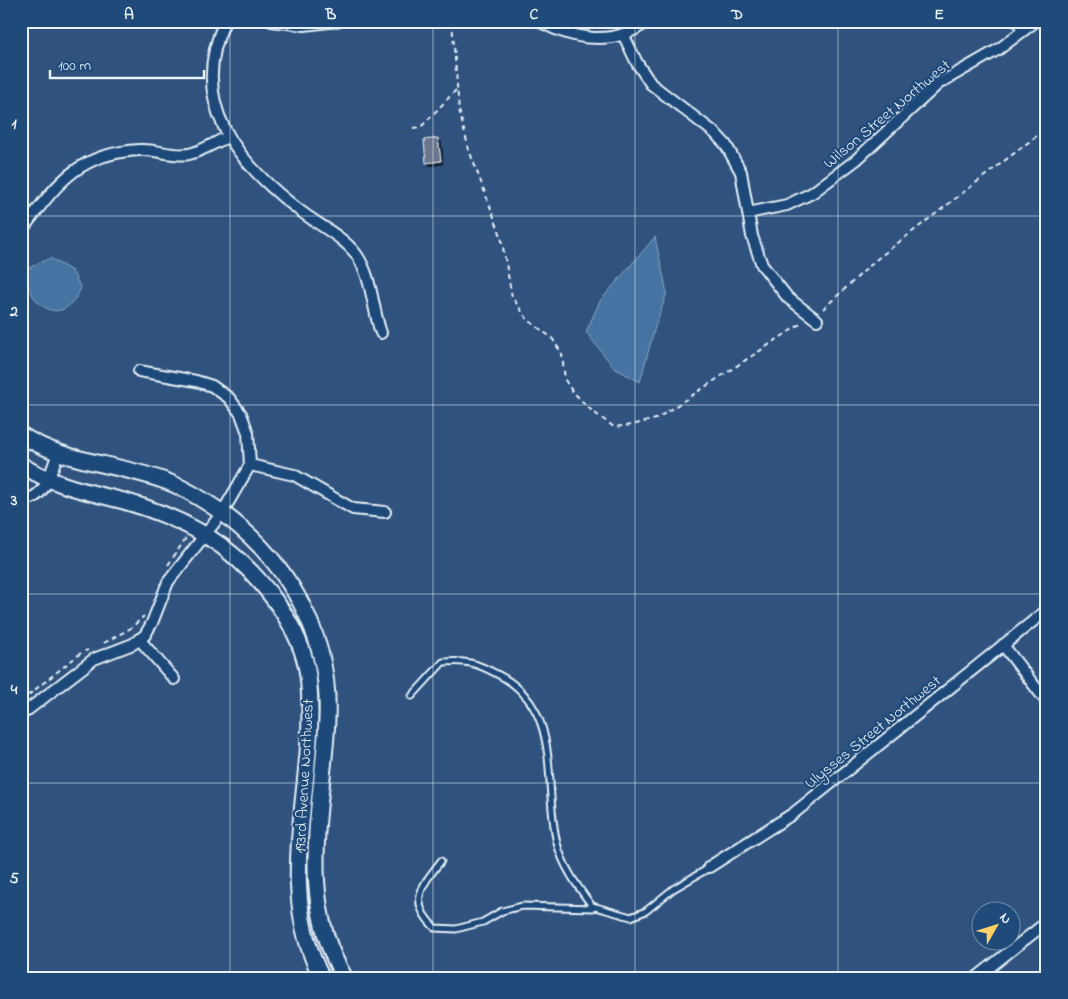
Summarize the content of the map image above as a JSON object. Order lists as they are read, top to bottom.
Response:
{
  "streets": {
    "street": ["Wilson Street Northwest", "Ulysses Street Northwest", "193rd Avenue Northwest"]
  },
  "scale_bar": "100 m",
  "north": "top right",
  "grid": {
    "columns": [
      "A",
      "B",
      "C",
      "D",
      "E"
    ],
    "rows": [
      "1",
      "2",
      "3",
      "4",
      "5"
    ]
  }
}
